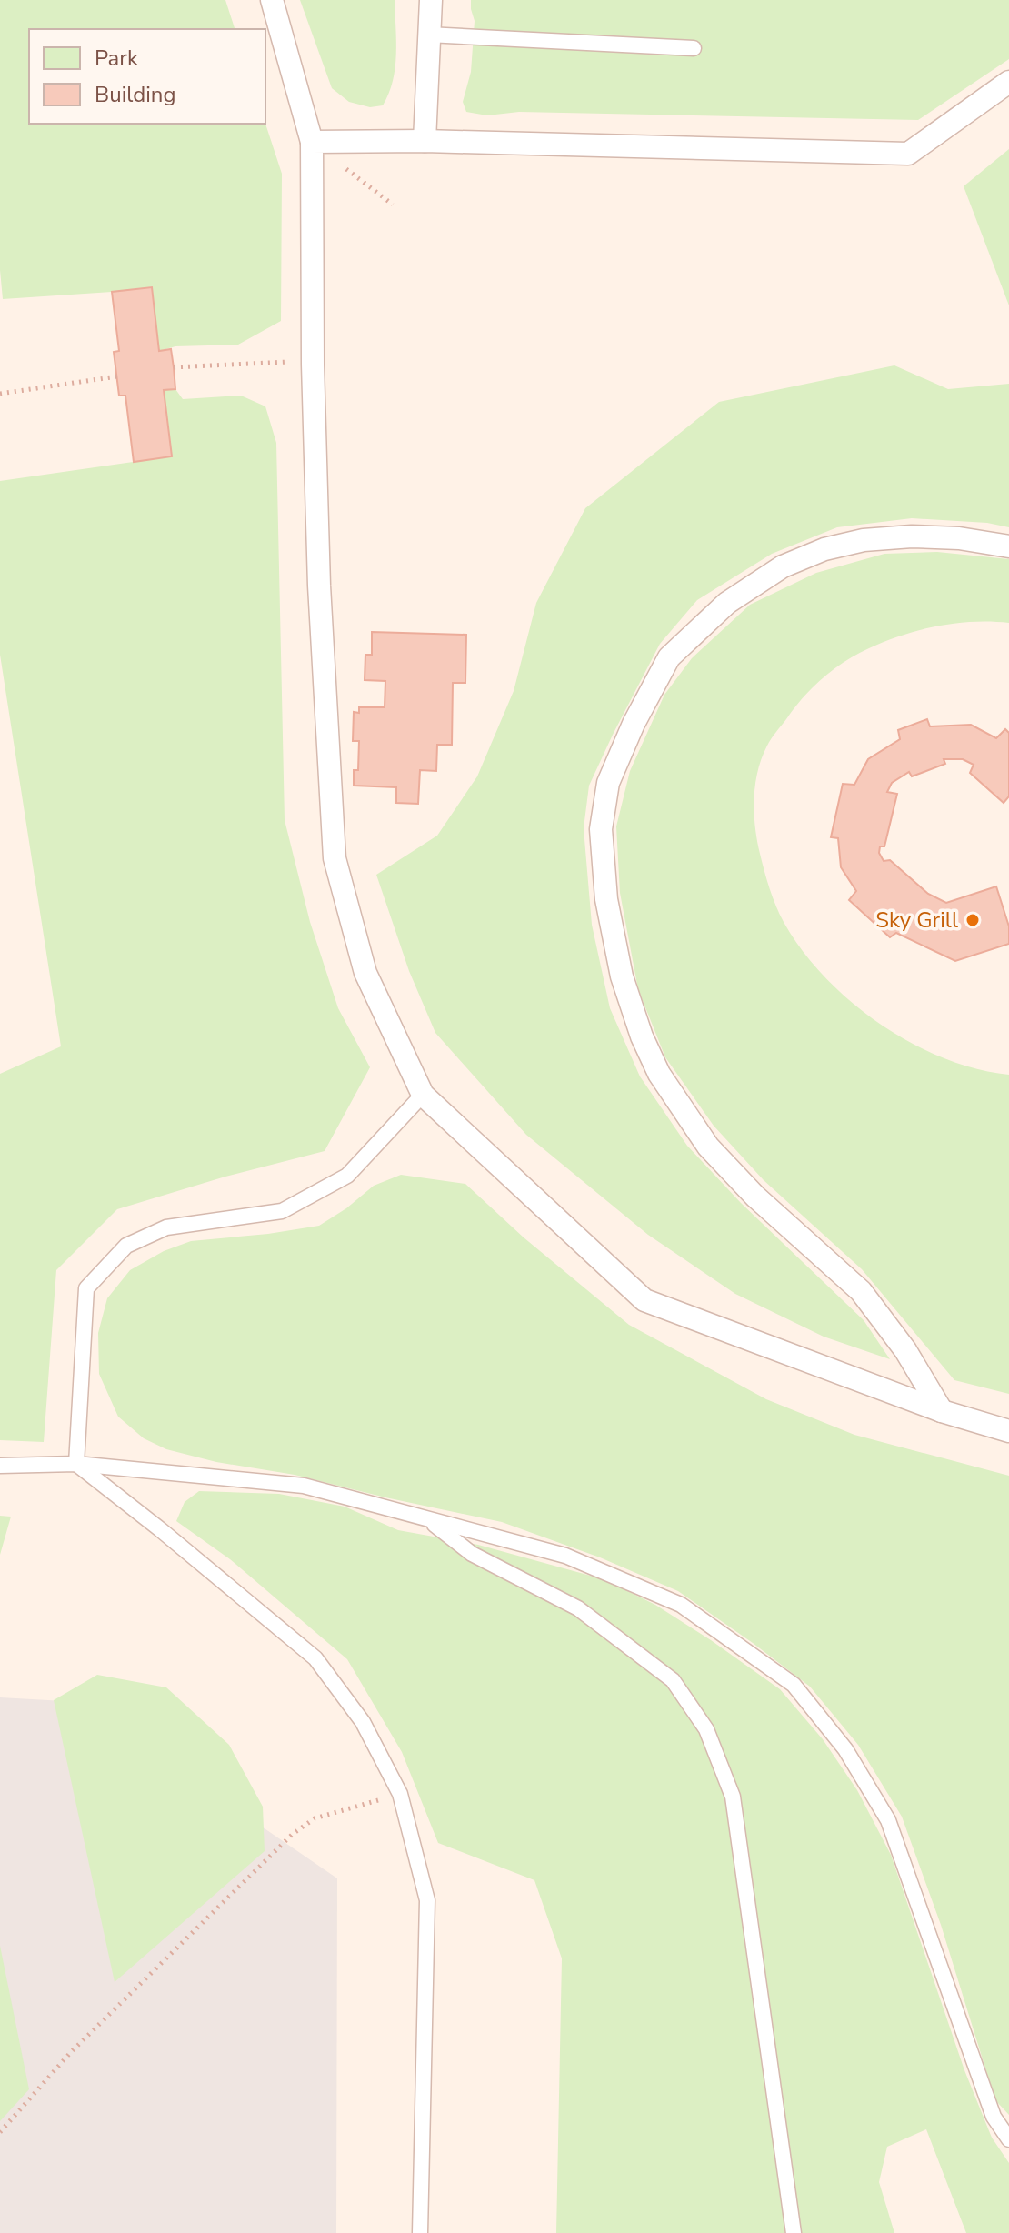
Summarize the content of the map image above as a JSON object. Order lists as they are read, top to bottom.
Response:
{
  "places": ["Sky Grill"],
  "legend": ["Park", "Building"]
}
